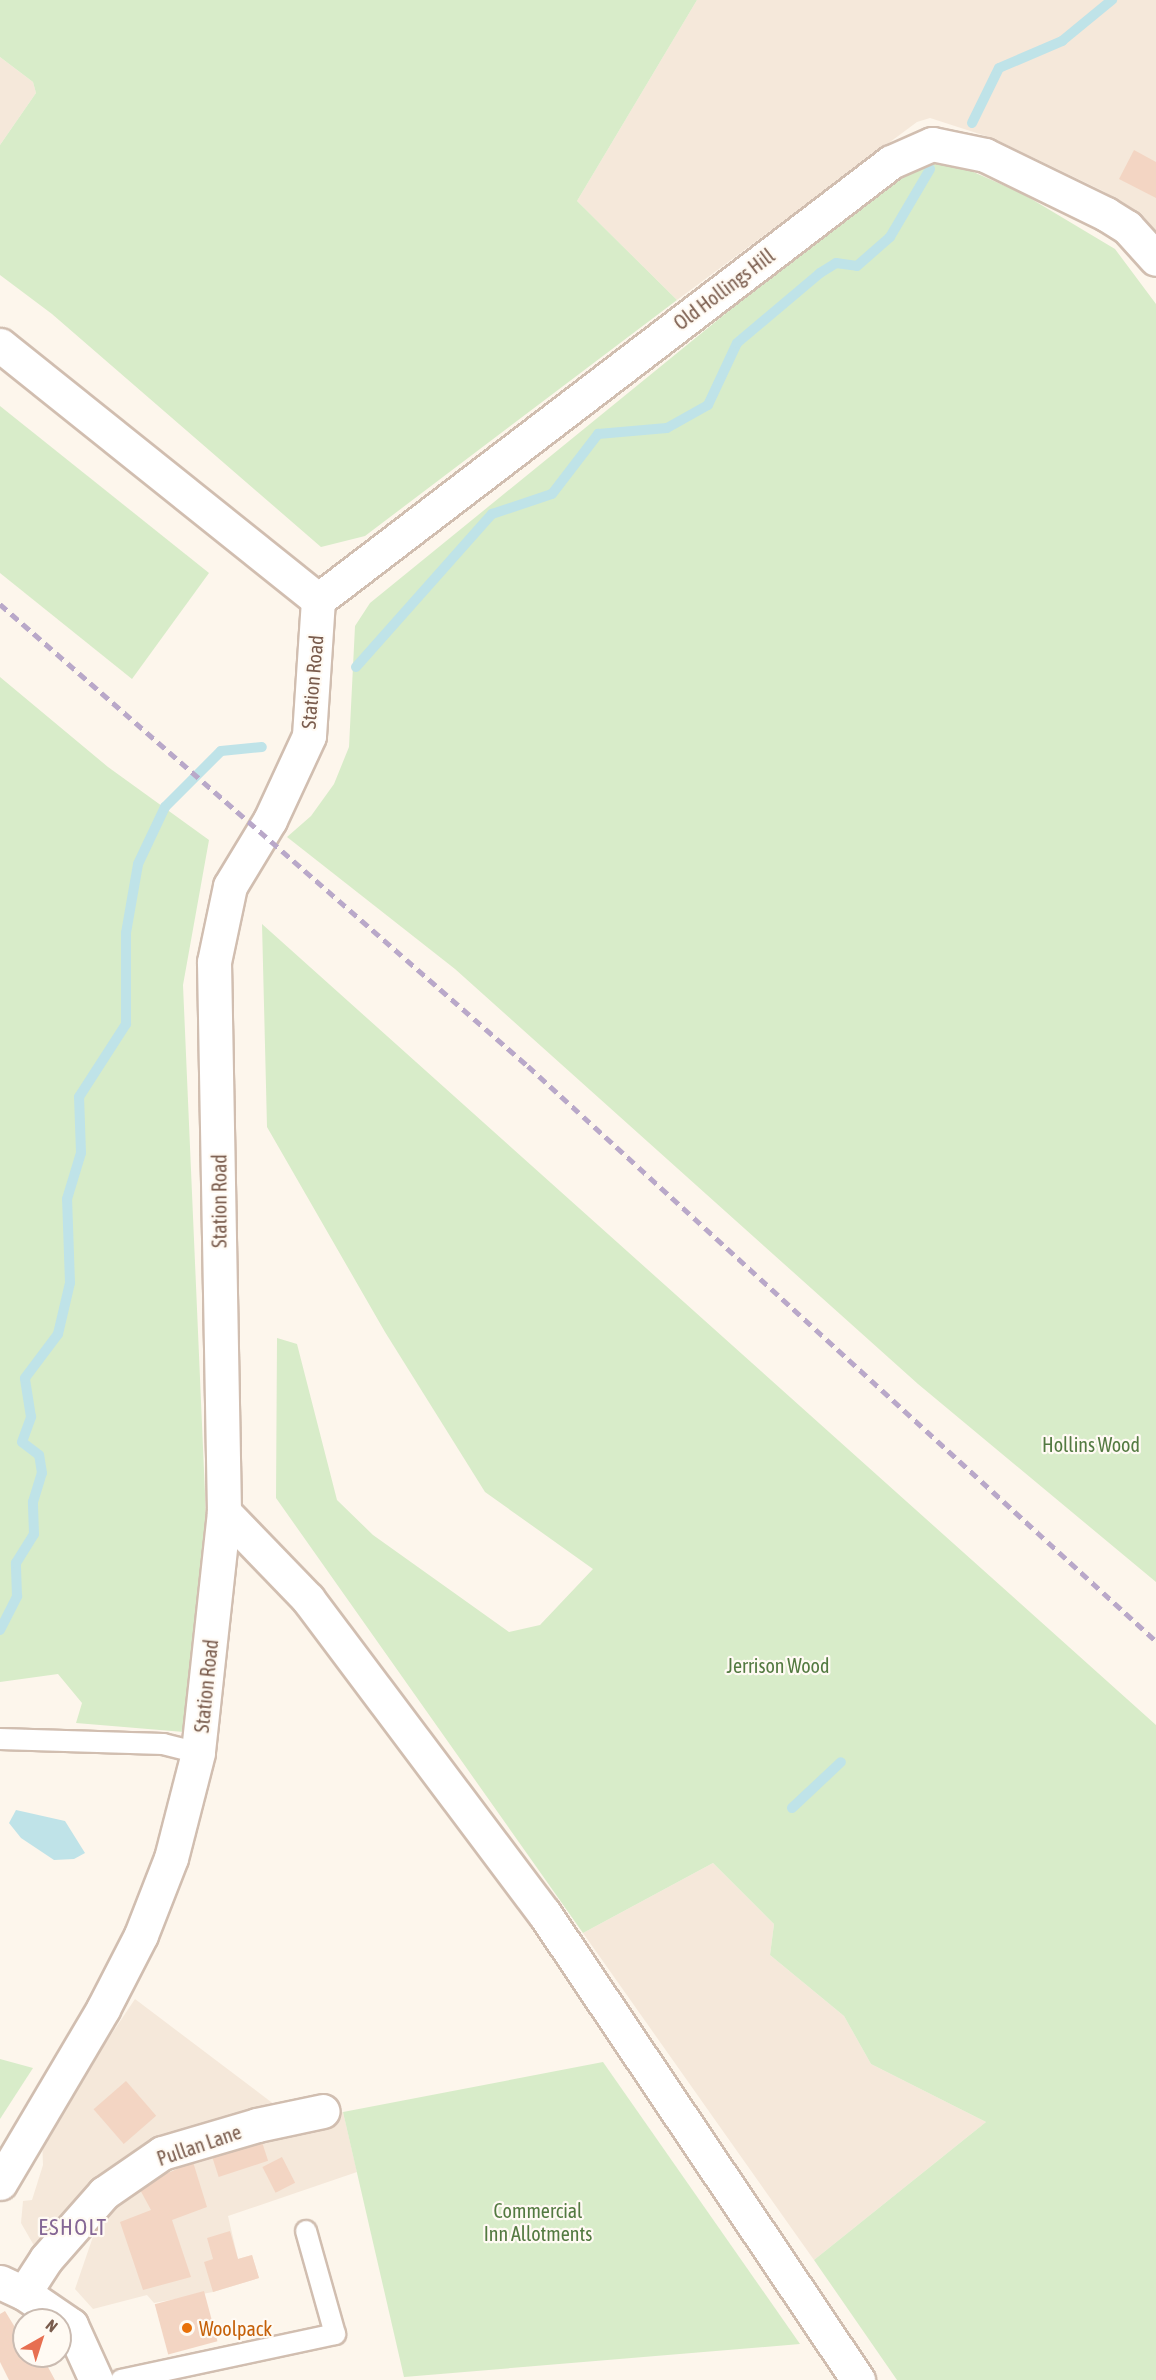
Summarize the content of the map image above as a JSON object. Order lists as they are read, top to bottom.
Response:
{
  "streets": {
    "street": ["Old Hollings Hill", "Station Road", "Pullan Lane"]
  },
  "crossings": [
    ["Old Hollings Hill", "Station Road"]
  ],
  "districts": ["ESHOLT"],
  "parks": ["Hollins Wood", "Jerrison Wood", "Commercial Inn Allotments"],
  "places": ["Woolpack"],
  "north": "top right"
}
